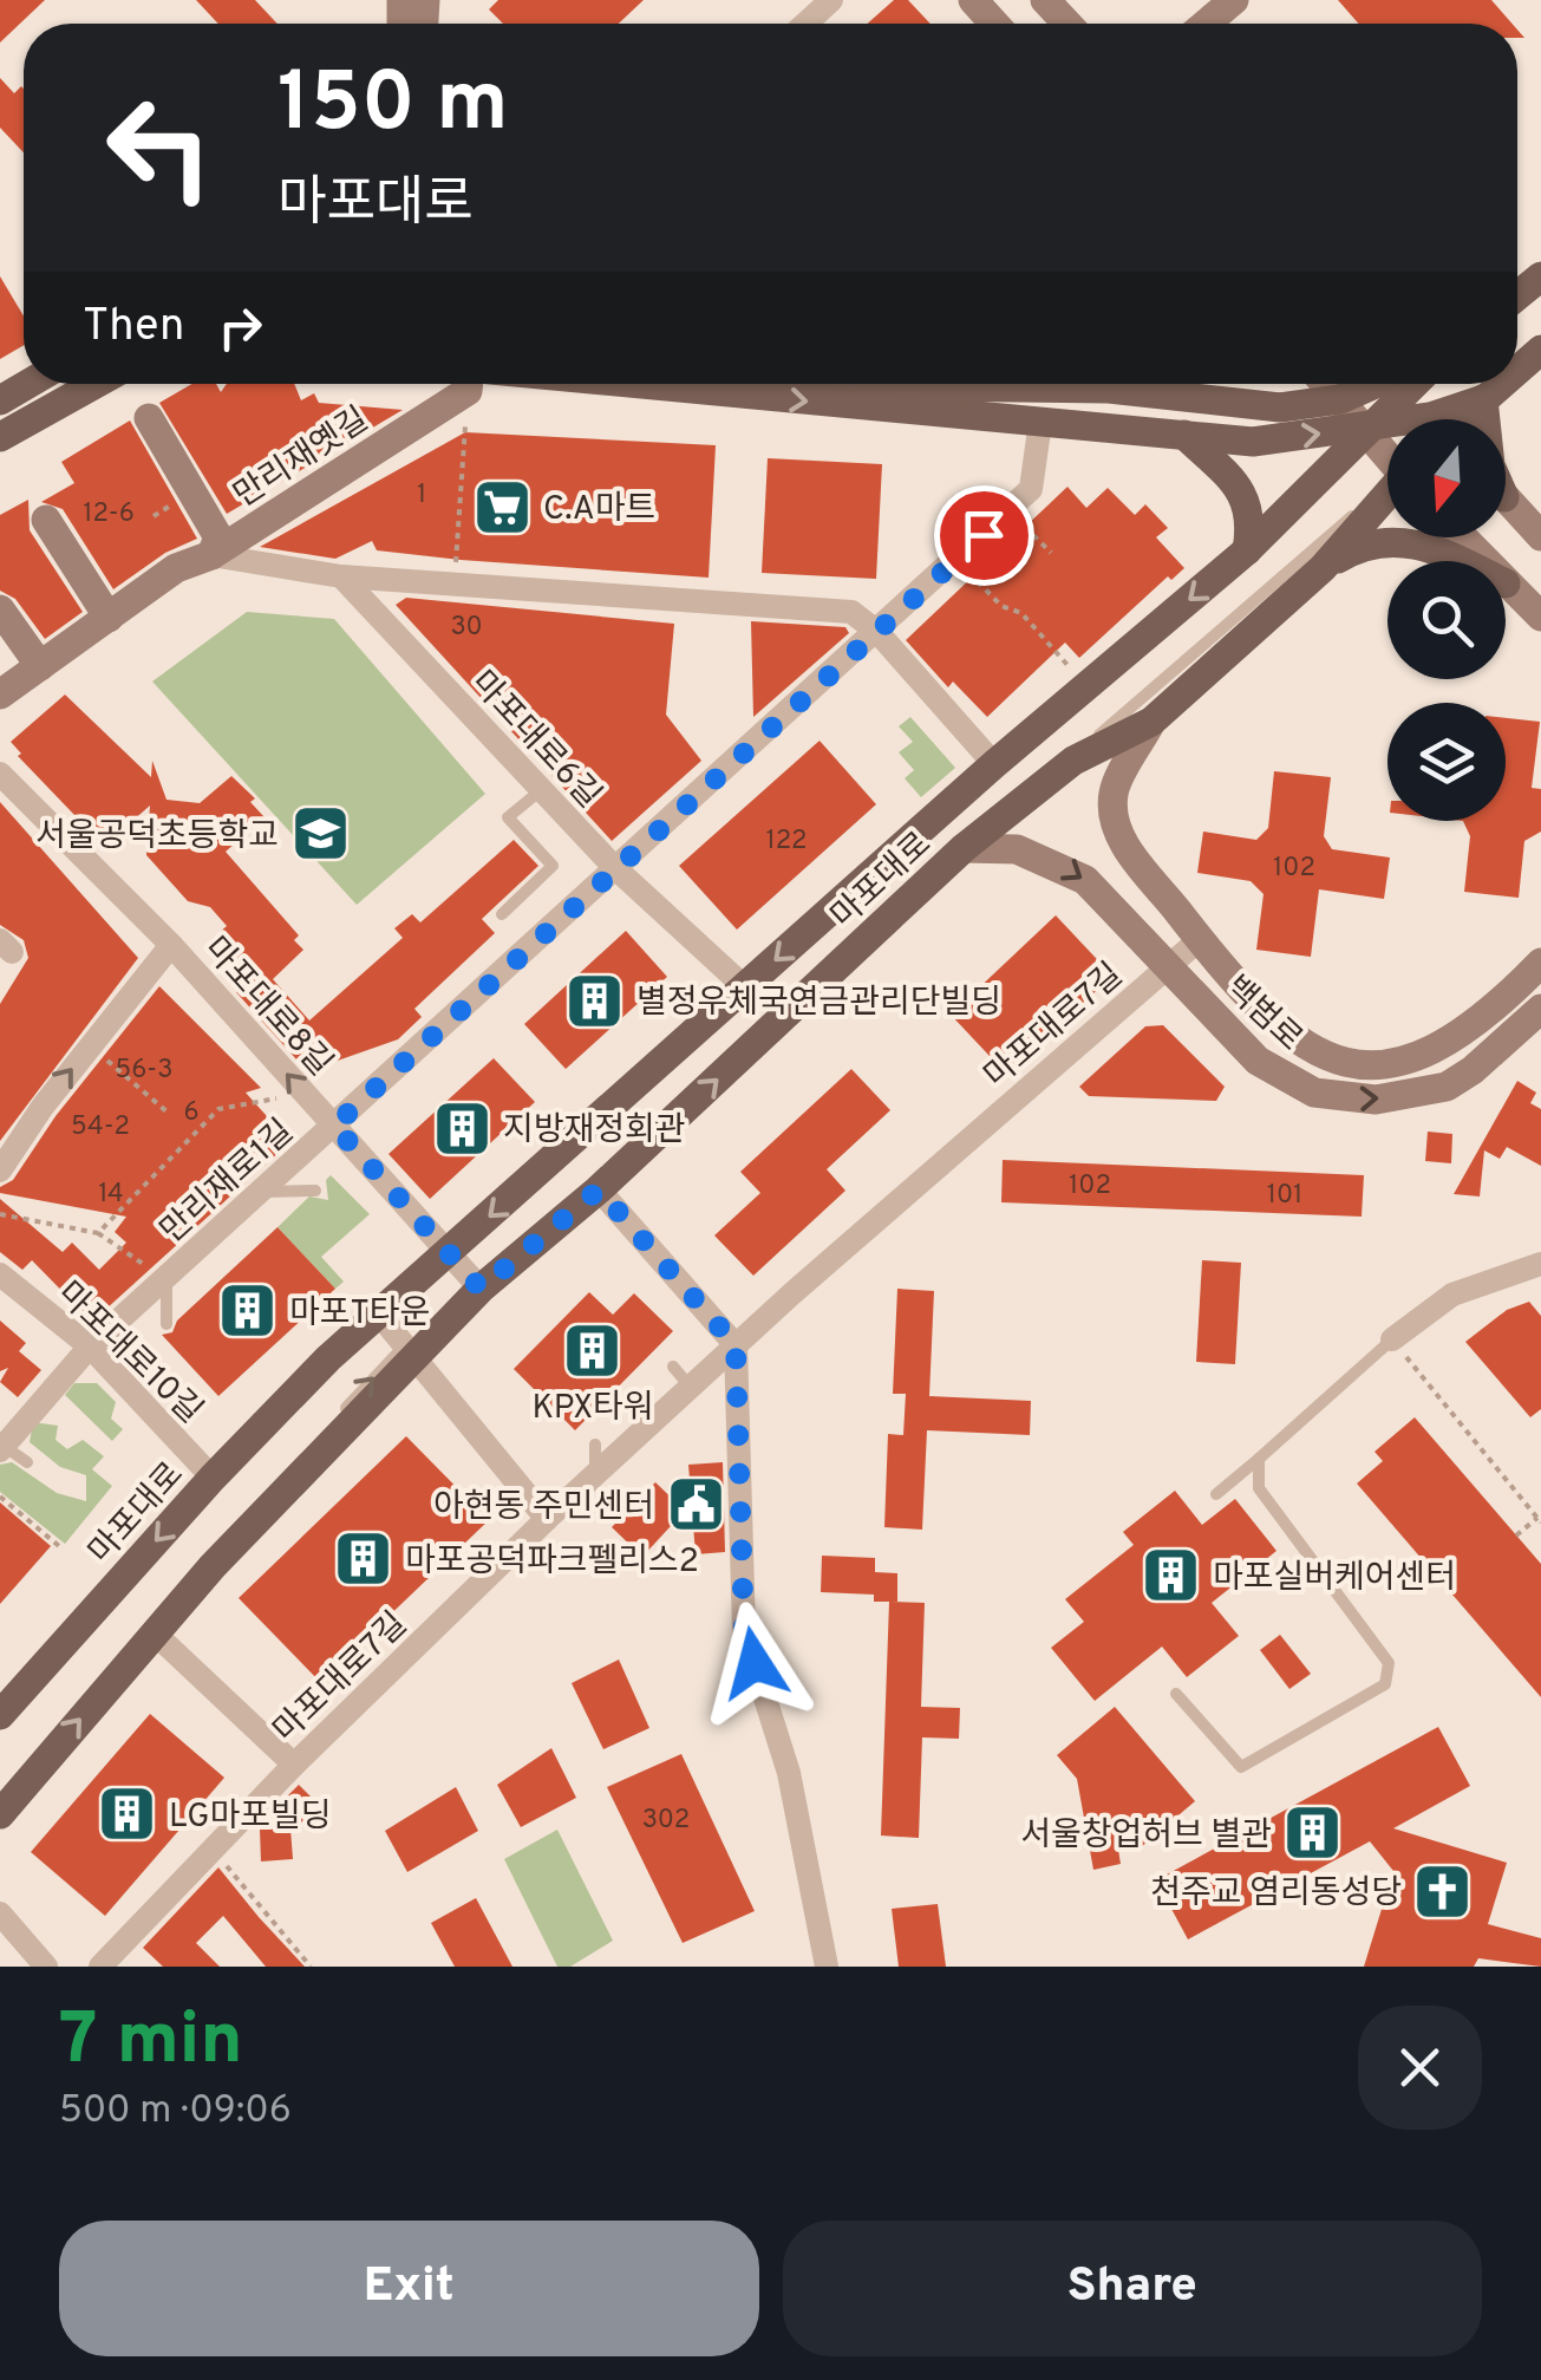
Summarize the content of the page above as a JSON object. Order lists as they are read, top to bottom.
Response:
{
  "streets": {
    "main road": ["마포대로"],
    "street": [
      "만리재옛길",
      "마포대로6길",
      "마포대로8길",
      "백범로",
      "마포대로7길",
      "만리재로1길",
      "마포대로10길"
    ]
  },
  "crossings": [
    ["마포대로6길", "마포대로"],
    ["마포대로6길", "만리재로1길"],
    ["마포대로", "마포대로8길"],
    ["마포대로", "백범로"],
    ["마포대로", "마포대로10길"],
    ["마포대로8길", "만리재로1길"],
    ["백범로", "마포대로7길"],
    ["만리재로1길", "마포대로10길"]
  ],
  "one_way": ["백범로"],
  "places": {
    "supermarket": ["C.A마트"],
    "school or university": ["서울공덕초등학교"],
    "building": [
      "별정우체국연금관리단빌딩",
      "지방재정회관",
      "마포T타운",
      "KPX타워",
      "마포공덕파크펠리스2",
      "마포실버케어센터",
      "LG마포빌딩",
      "서울창업허브 별관"
    ],
    "public building": ["아현동 주민센터"],
    "church": ["천주교 염리동성당"]
  },
  "house_numbers": [
    "1",
    "12-6",
    "30",
    "122",
    "102",
    "56-3",
    "6",
    "54-2",
    "102",
    "14",
    "101",
    "302"
  ],
  "north": "bottom",
  "page": {
    "turn": ["150 m", "마포대로"],
    "then": "Then",
    "heading": ["7 min", "500 m · 09:06"],
    "buttons": ["Exit", "Share"]
  }
}
